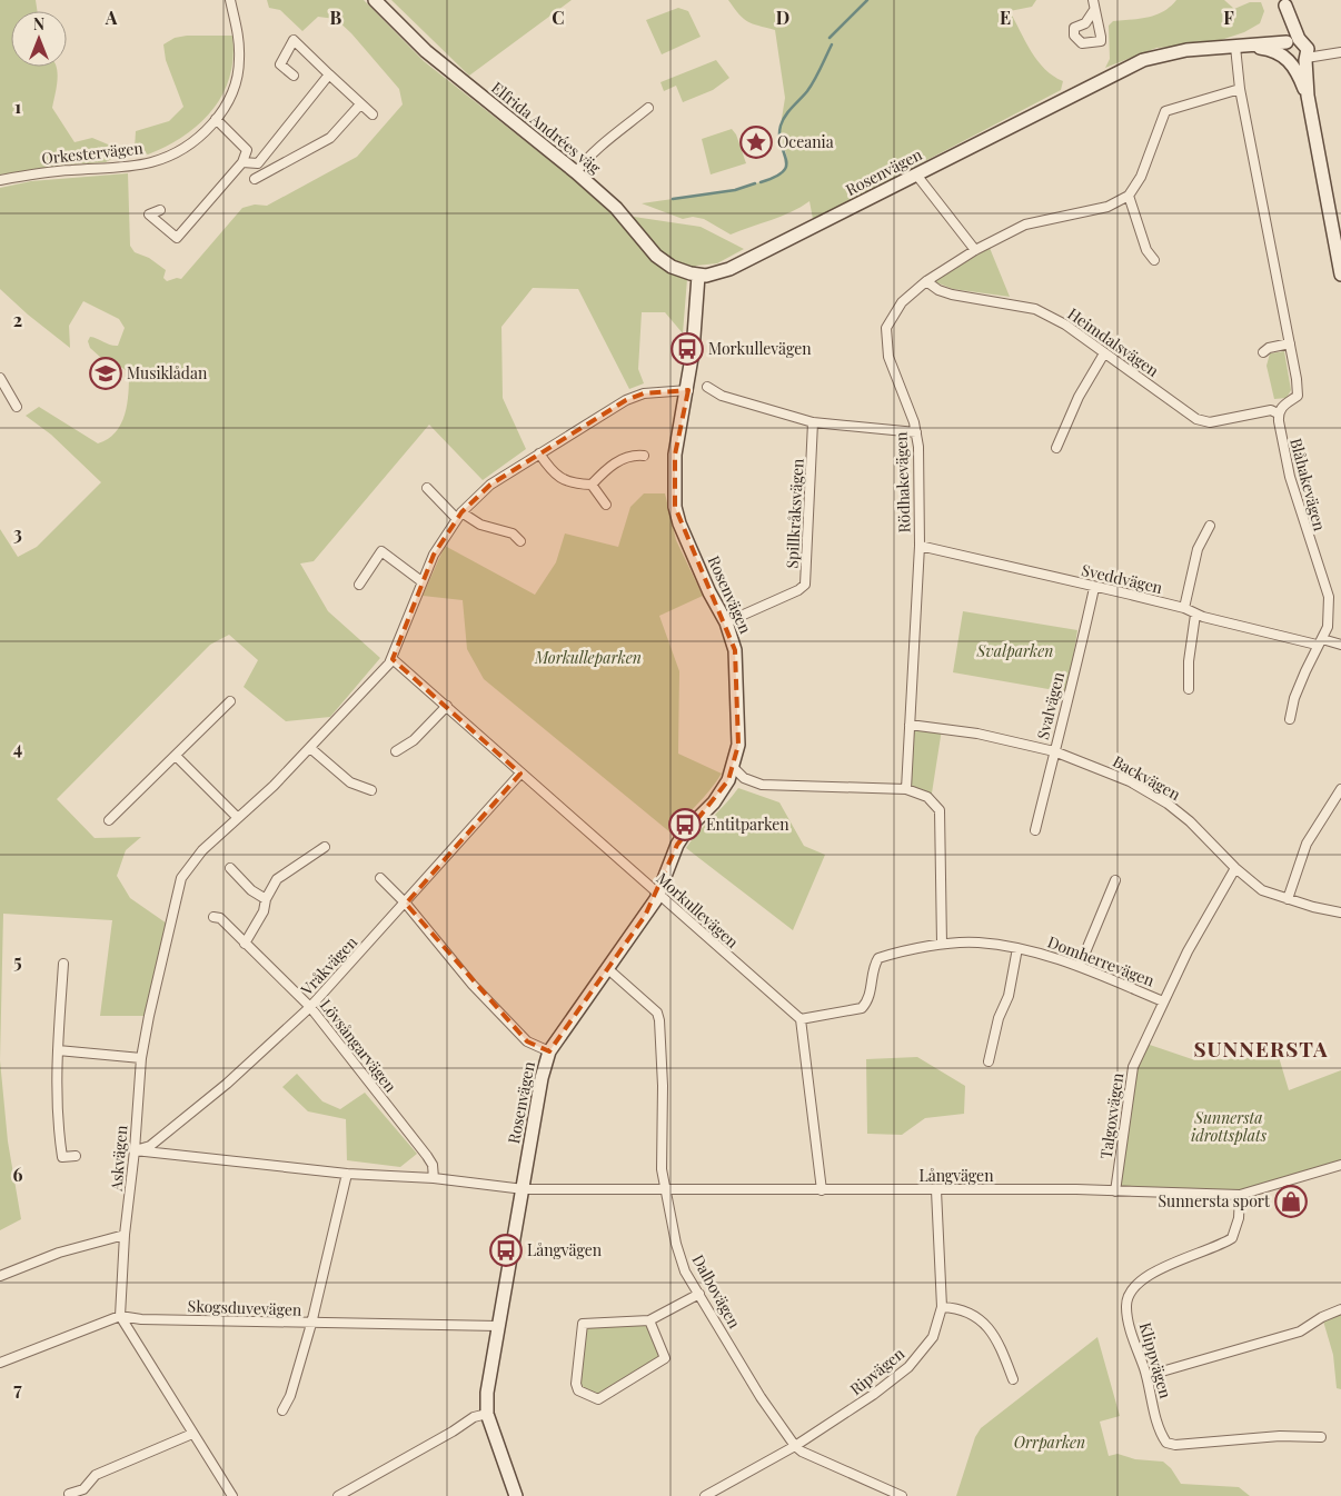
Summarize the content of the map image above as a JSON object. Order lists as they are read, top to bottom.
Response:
{
  "streets": {
    "street": [
      "Elfrida Andrées väg",
      "Orkestervägen",
      "Rosenvägen",
      "Heimdalsvägen",
      "Rödhakevägen",
      "Blåhakevägen",
      "Spillkråksvägen",
      "Sveddvägen",
      "Svalvägen",
      "Backvägen",
      "Morkullevägen",
      "Domherrevägen",
      "Vråkvägen",
      "Lövsångarvägen",
      "Talgoxvägen",
      "Askvägen",
      "Långvägen",
      "Dalbovägen",
      "Skogsduvevägen",
      "Klippvägen",
      "Ripvägen"
    ]
  },
  "crossings": [
    ["Elfrida Andrées väg", "Rosenvägen"],
    ["Rosenvägen", "Spillkråksvägen"],
    ["Rosenvägen", "Morkullevägen"],
    ["Rosenvägen", "Långvägen"],
    ["Rosenvägen", "Dalbovägen"],
    ["Rosenvägen", "Skogsduvevägen"],
    ["Heimdalsvägen", "Rödhakevägen"],
    ["Heimdalsvägen", "Blåhakevägen"],
    ["Rödhakevägen", "Sveddvägen"],
    ["Rödhakevägen", "Backvägen"],
    ["Blåhakevägen", "Sveddvägen"],
    ["Sveddvägen", "Svalvägen"],
    ["Svalvägen", "Backvägen"],
    ["Backvägen", "Talgoxvägen"],
    ["Morkullevägen", "Domherrevägen"],
    ["Morkullevägen", "Vråkvägen"],
    ["Morkullevägen", "Askvägen"],
    ["Domherrevägen", "Talgoxvägen"],
    ["Vråkvägen", "Lövsångarvägen"],
    ["Vråkvägen", "Askvägen"],
    ["Vråkvägen", "Långvägen"],
    ["Lövsångarvägen", "Långvägen"],
    ["Talgoxvägen", "Långvägen"],
    ["Askvägen", "Långvägen"],
    ["Askvägen", "Skogsduvevägen"],
    ["Långvägen", "Dalbovägen"],
    ["Långvägen", "Klippvägen"],
    ["Långvägen", "Ripvägen"],
    ["Dalbovägen", "Ripvägen"]
  ],
  "districts": ["SUNNERSTA"],
  "parks": [
    "Svalparken",
    "Morkulleparken",
    "Sunnersta idrottsplats",
    "Orrparken"
  ],
  "places": {
    "place": ["Oceania"],
    "bus stop": ["Morkullevägen", "Entitparken", "Långvägen"],
    "school or university": ["Musiklådan"],
    "shop": ["Sunnersta sport"]
  },
  "north": "top",
  "grid": {
    "columns": [
      "A",
      "B",
      "C",
      "D",
      "E",
      "F"
    ],
    "rows": [
      "1",
      "2",
      "3",
      "4",
      "5",
      "6",
      "7"
    ]
  }
}
